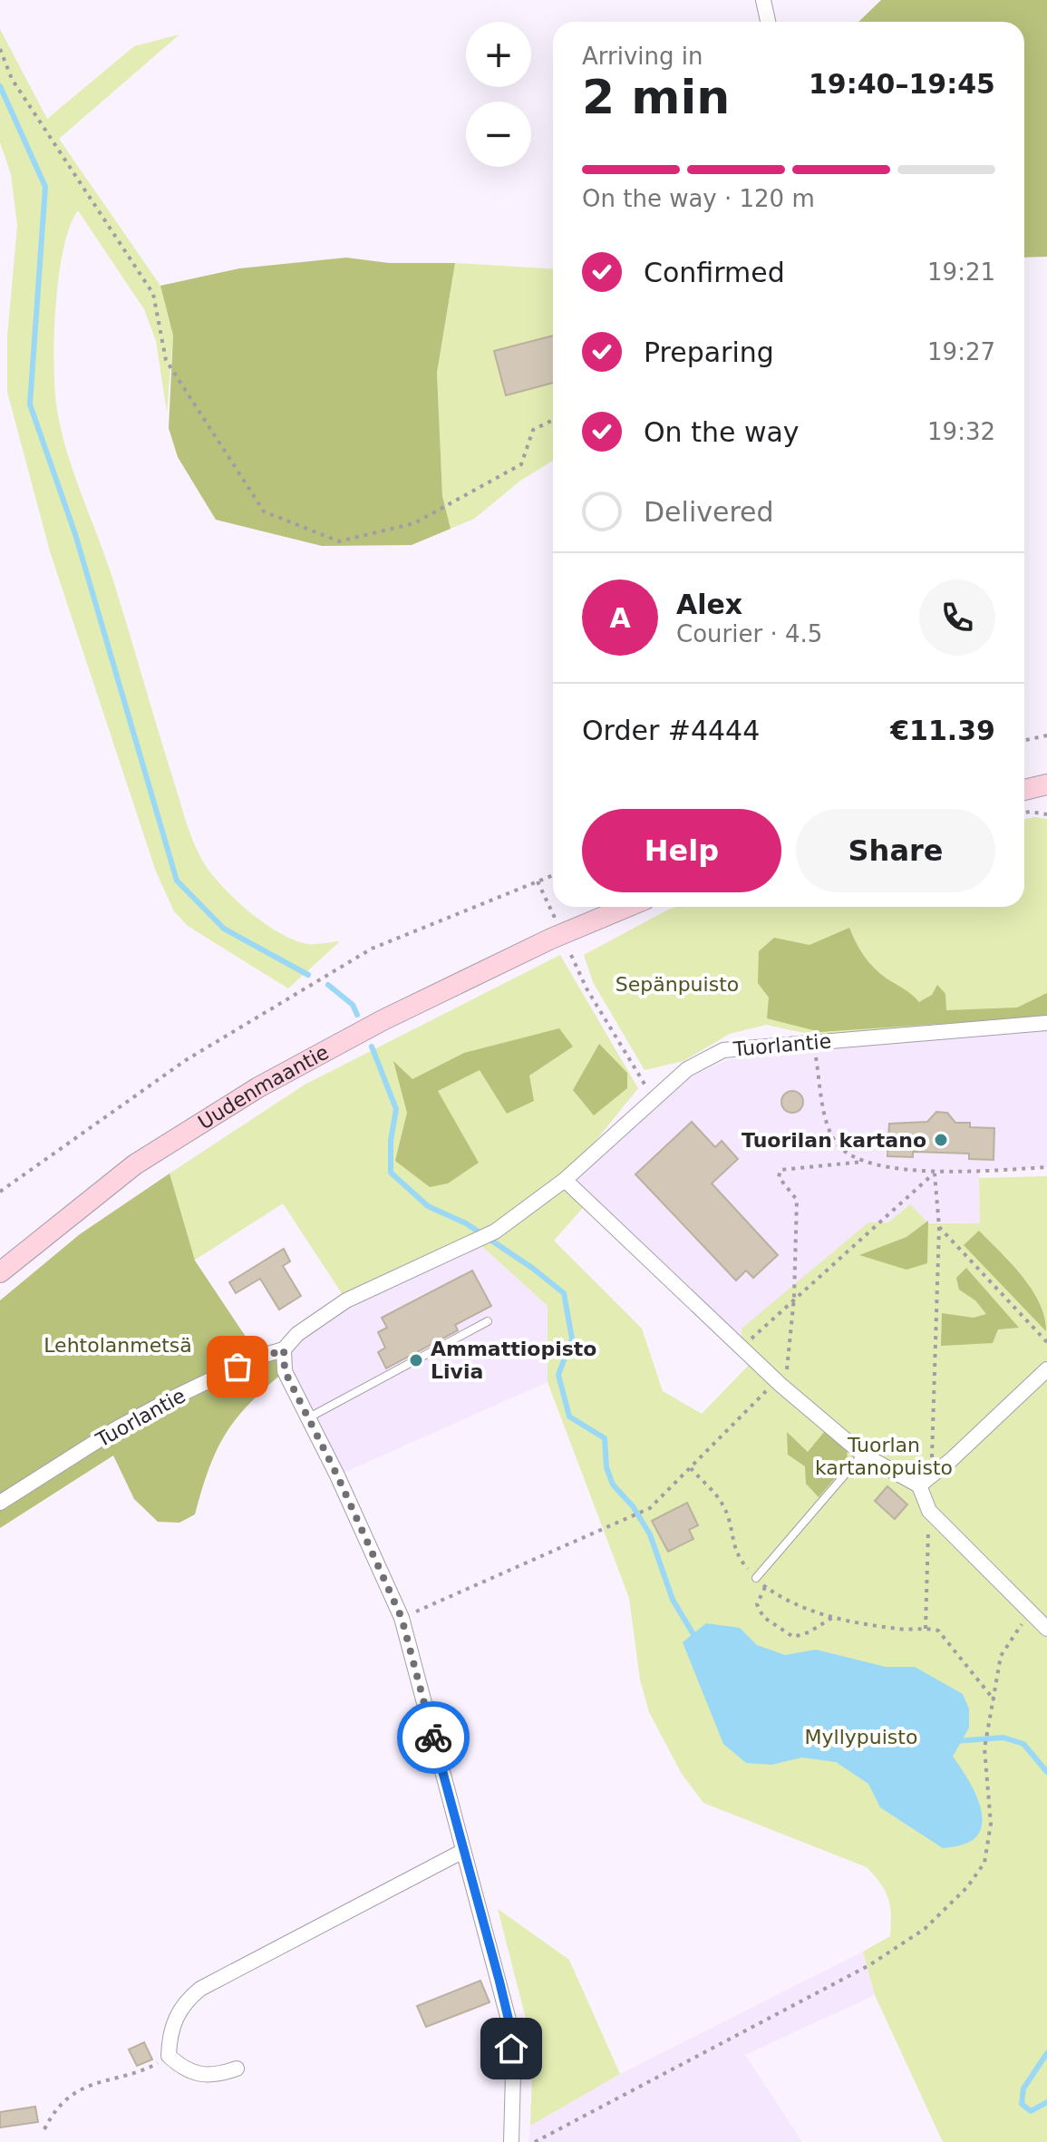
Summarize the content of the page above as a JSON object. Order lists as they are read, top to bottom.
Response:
{
  "streets": {
    "main road": ["Uudenmaantie"],
    "street": ["Tuorlantie"]
  },
  "parks": [
    "Sepänpuisto",
    "Lehtolanmetsä",
    "Tuorlan kartanopuisto",
    "Myllypuisto"
  ],
  "places": ["Tuorilan kartano", "Ammattiopisto Livia"],
  "page": {
    "map_buttons": ["+", "−"],
    "heading": ["2 min", "Arriving in", "19:40–19:45"],
    "panel": [
      "Alex",
      "Courier · 4.5",
      "Order #4444",
      "€11.39"
    ],
    "bar": "On the way · 120 m",
    "list": [
      ["Confirmed", "19:21"],
      ["Preparing", "19:27"],
      ["On the way", "19:32"],
      "Delivered"
    ],
    "round": "A",
    "buttons": ["Help", "Share"]
  }
}
